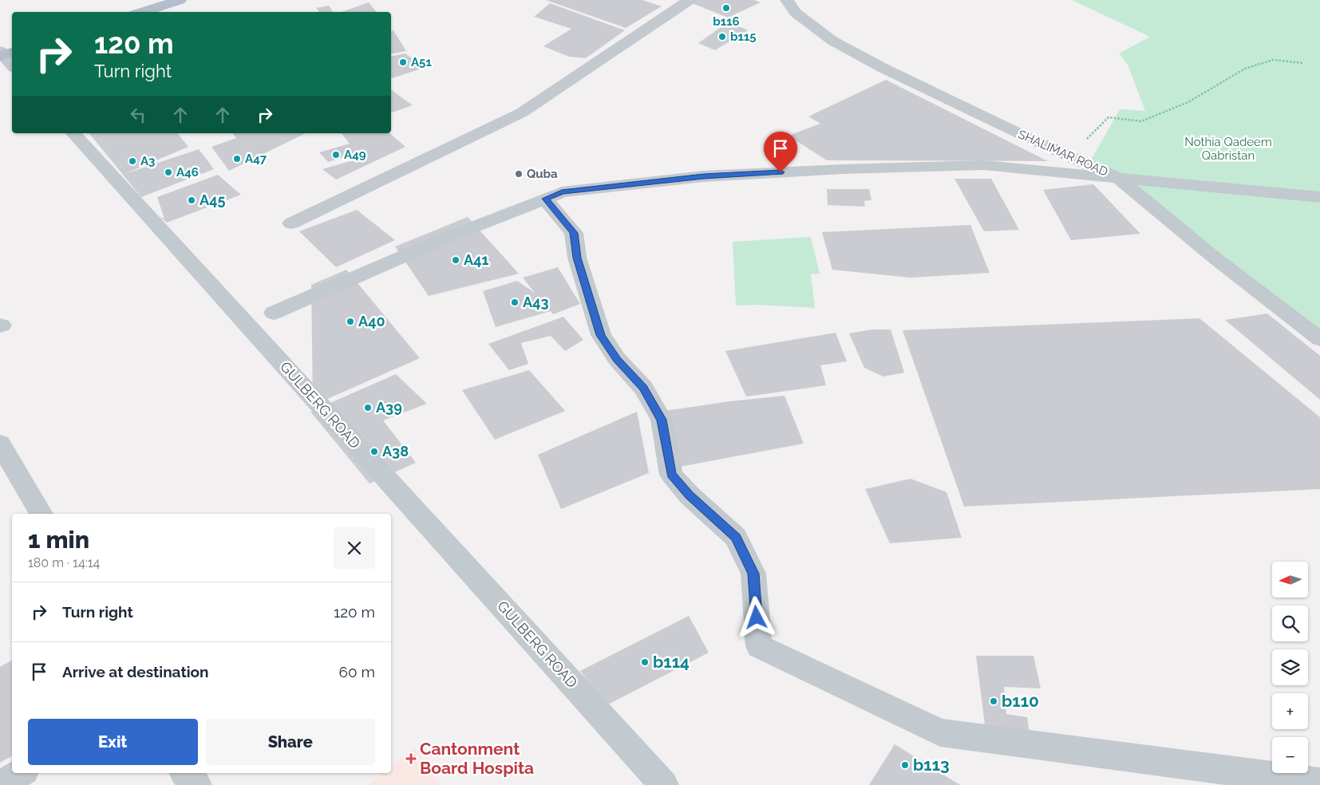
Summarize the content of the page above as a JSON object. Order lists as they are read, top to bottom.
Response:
{
  "streets": {
    "street": ["SHALIMAR ROAD", "GULBERG ROAD"]
  },
  "parks": ["Nothia Qadeem Qabristan"],
  "places": {
    "other": [
      "b116",
      "b115",
      "A51",
      "A49",
      "A47",
      "A3",
      "A46",
      "Quba",
      "A45",
      "A41",
      "A43",
      "A40",
      "A39",
      "A38",
      "b114",
      "b110",
      "b113"
    ],
    "health": ["Cantonment Board Hospita"]
  },
  "north": "left",
  "page": {
    "turn": ["120 m", "Turn right"],
    "heading": ["1 min", "180 m · 14:14"],
    "map_buttons": ["+", "−"],
    "list": [
      {
        "name": "Turn right",
        "value": "120 m"
      },
      {
        "name": "Arrive at destination",
        "value": "60 m"
      }
    ],
    "buttons": ["Exit", "Share"]
  }
}
